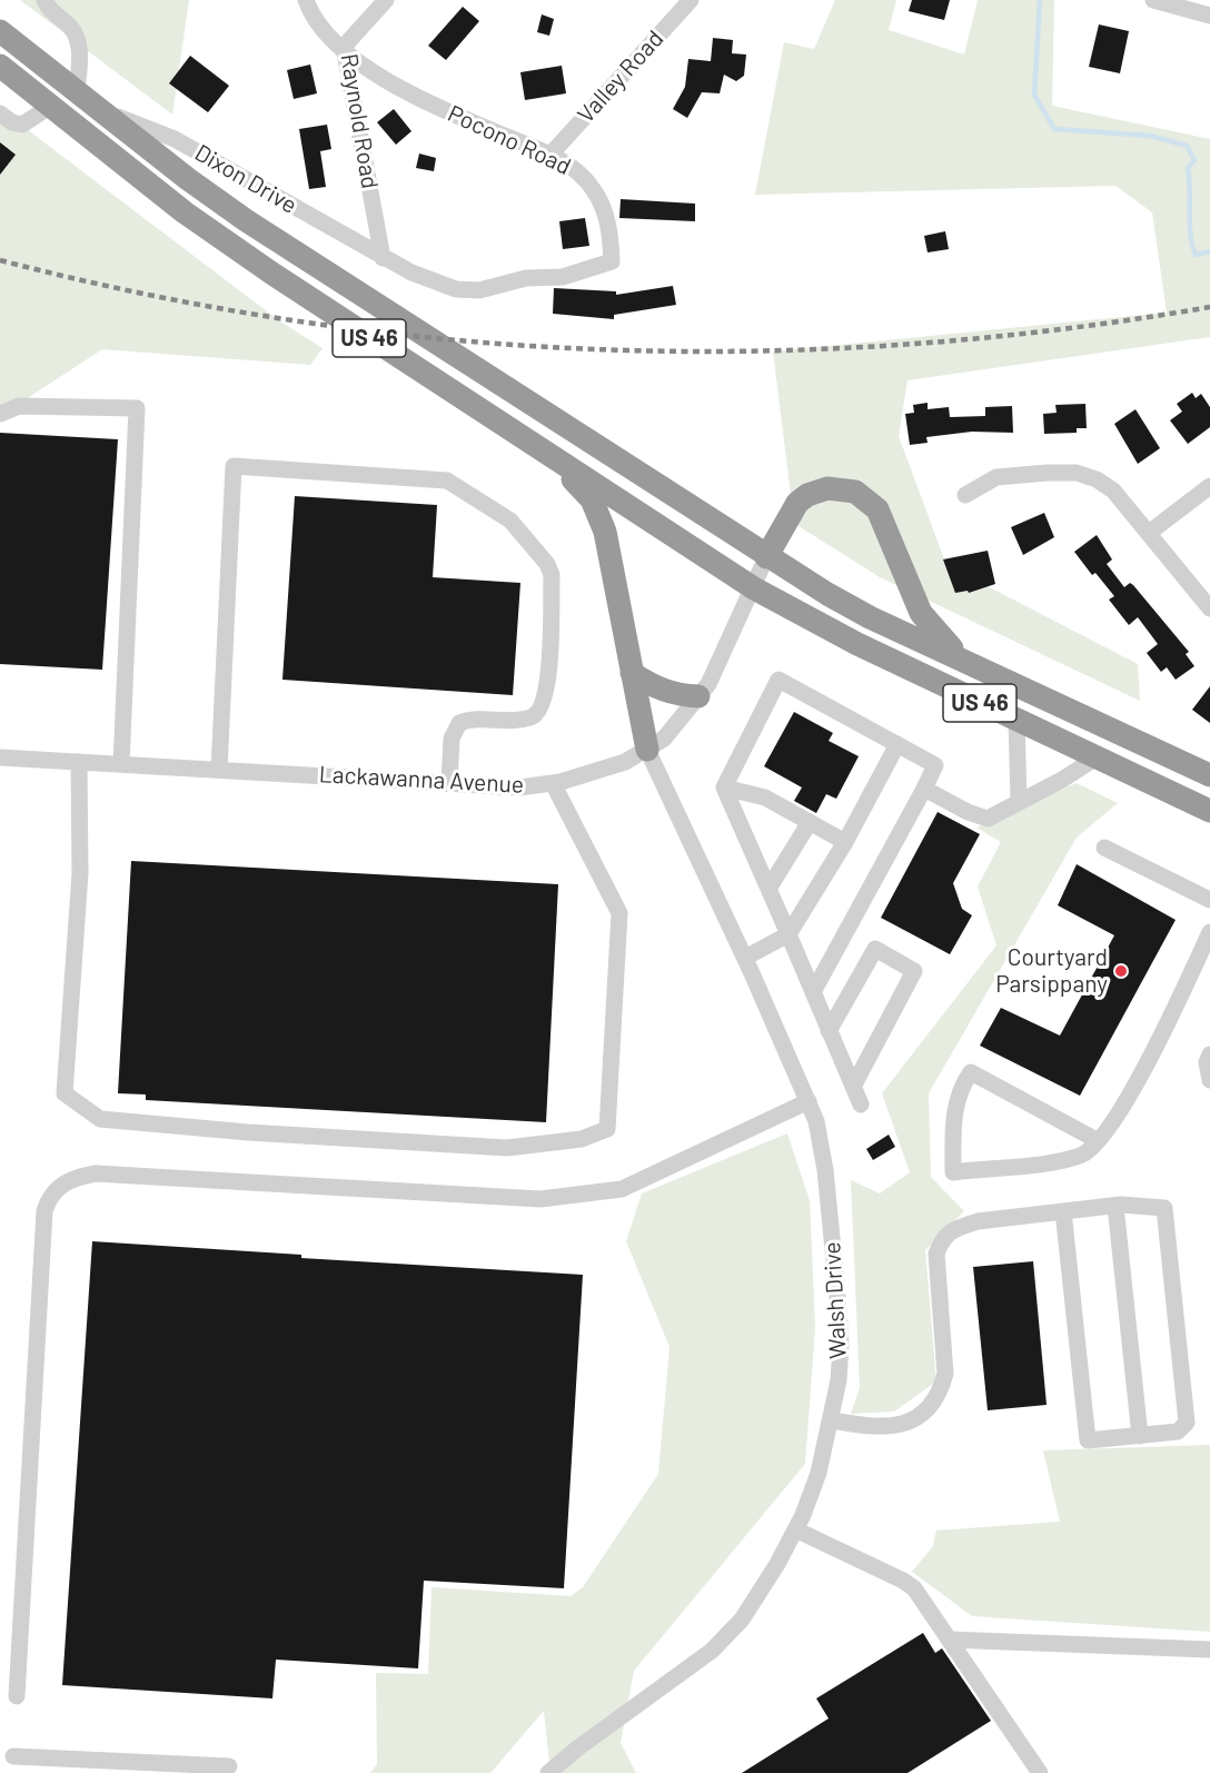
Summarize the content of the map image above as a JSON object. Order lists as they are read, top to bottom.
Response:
{
  "streets": {
    "highway": ["US 46"],
    "street": [
      "Valley Road",
      "Raynold Road",
      "Pocono Road",
      "Dixon Drive",
      "Lackawanna Avenue",
      "Walsh Drive"
    ]
  },
  "crossings": [
    ["Valley Road", "Pocono Road"],
    ["Raynold Road", "Pocono Road"],
    ["Raynold Road", "Dixon Drive"],
    ["Pocono Road", "Dixon Drive"],
    ["Dixon Drive", "US 46"],
    ["US 46", "Lackawanna Avenue"],
    ["Lackawanna Avenue", "Walsh Drive"]
  ],
  "places": ["Courtyard Parsippany"]
}
